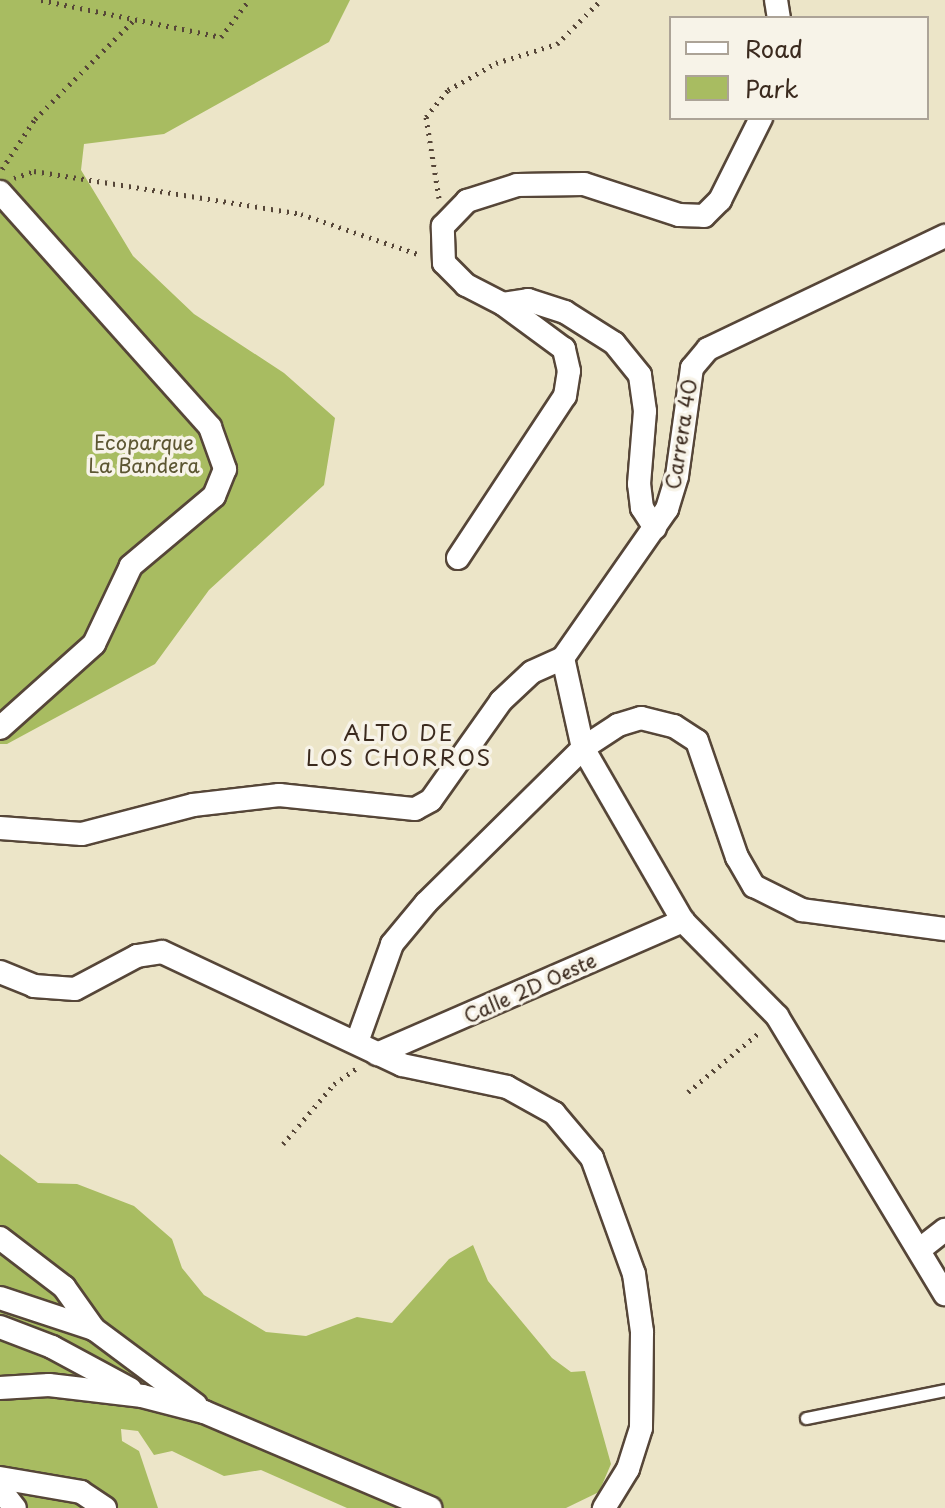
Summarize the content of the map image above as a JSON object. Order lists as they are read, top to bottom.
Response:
{
  "streets": {
    "street": ["Carrera 4O", "Calle 2D Oeste"]
  },
  "districts": ["ALTO DE LOS CHORROS"],
  "parks": ["Ecoparque La Bandera"],
  "legend": ["Road", "Park"]
}
